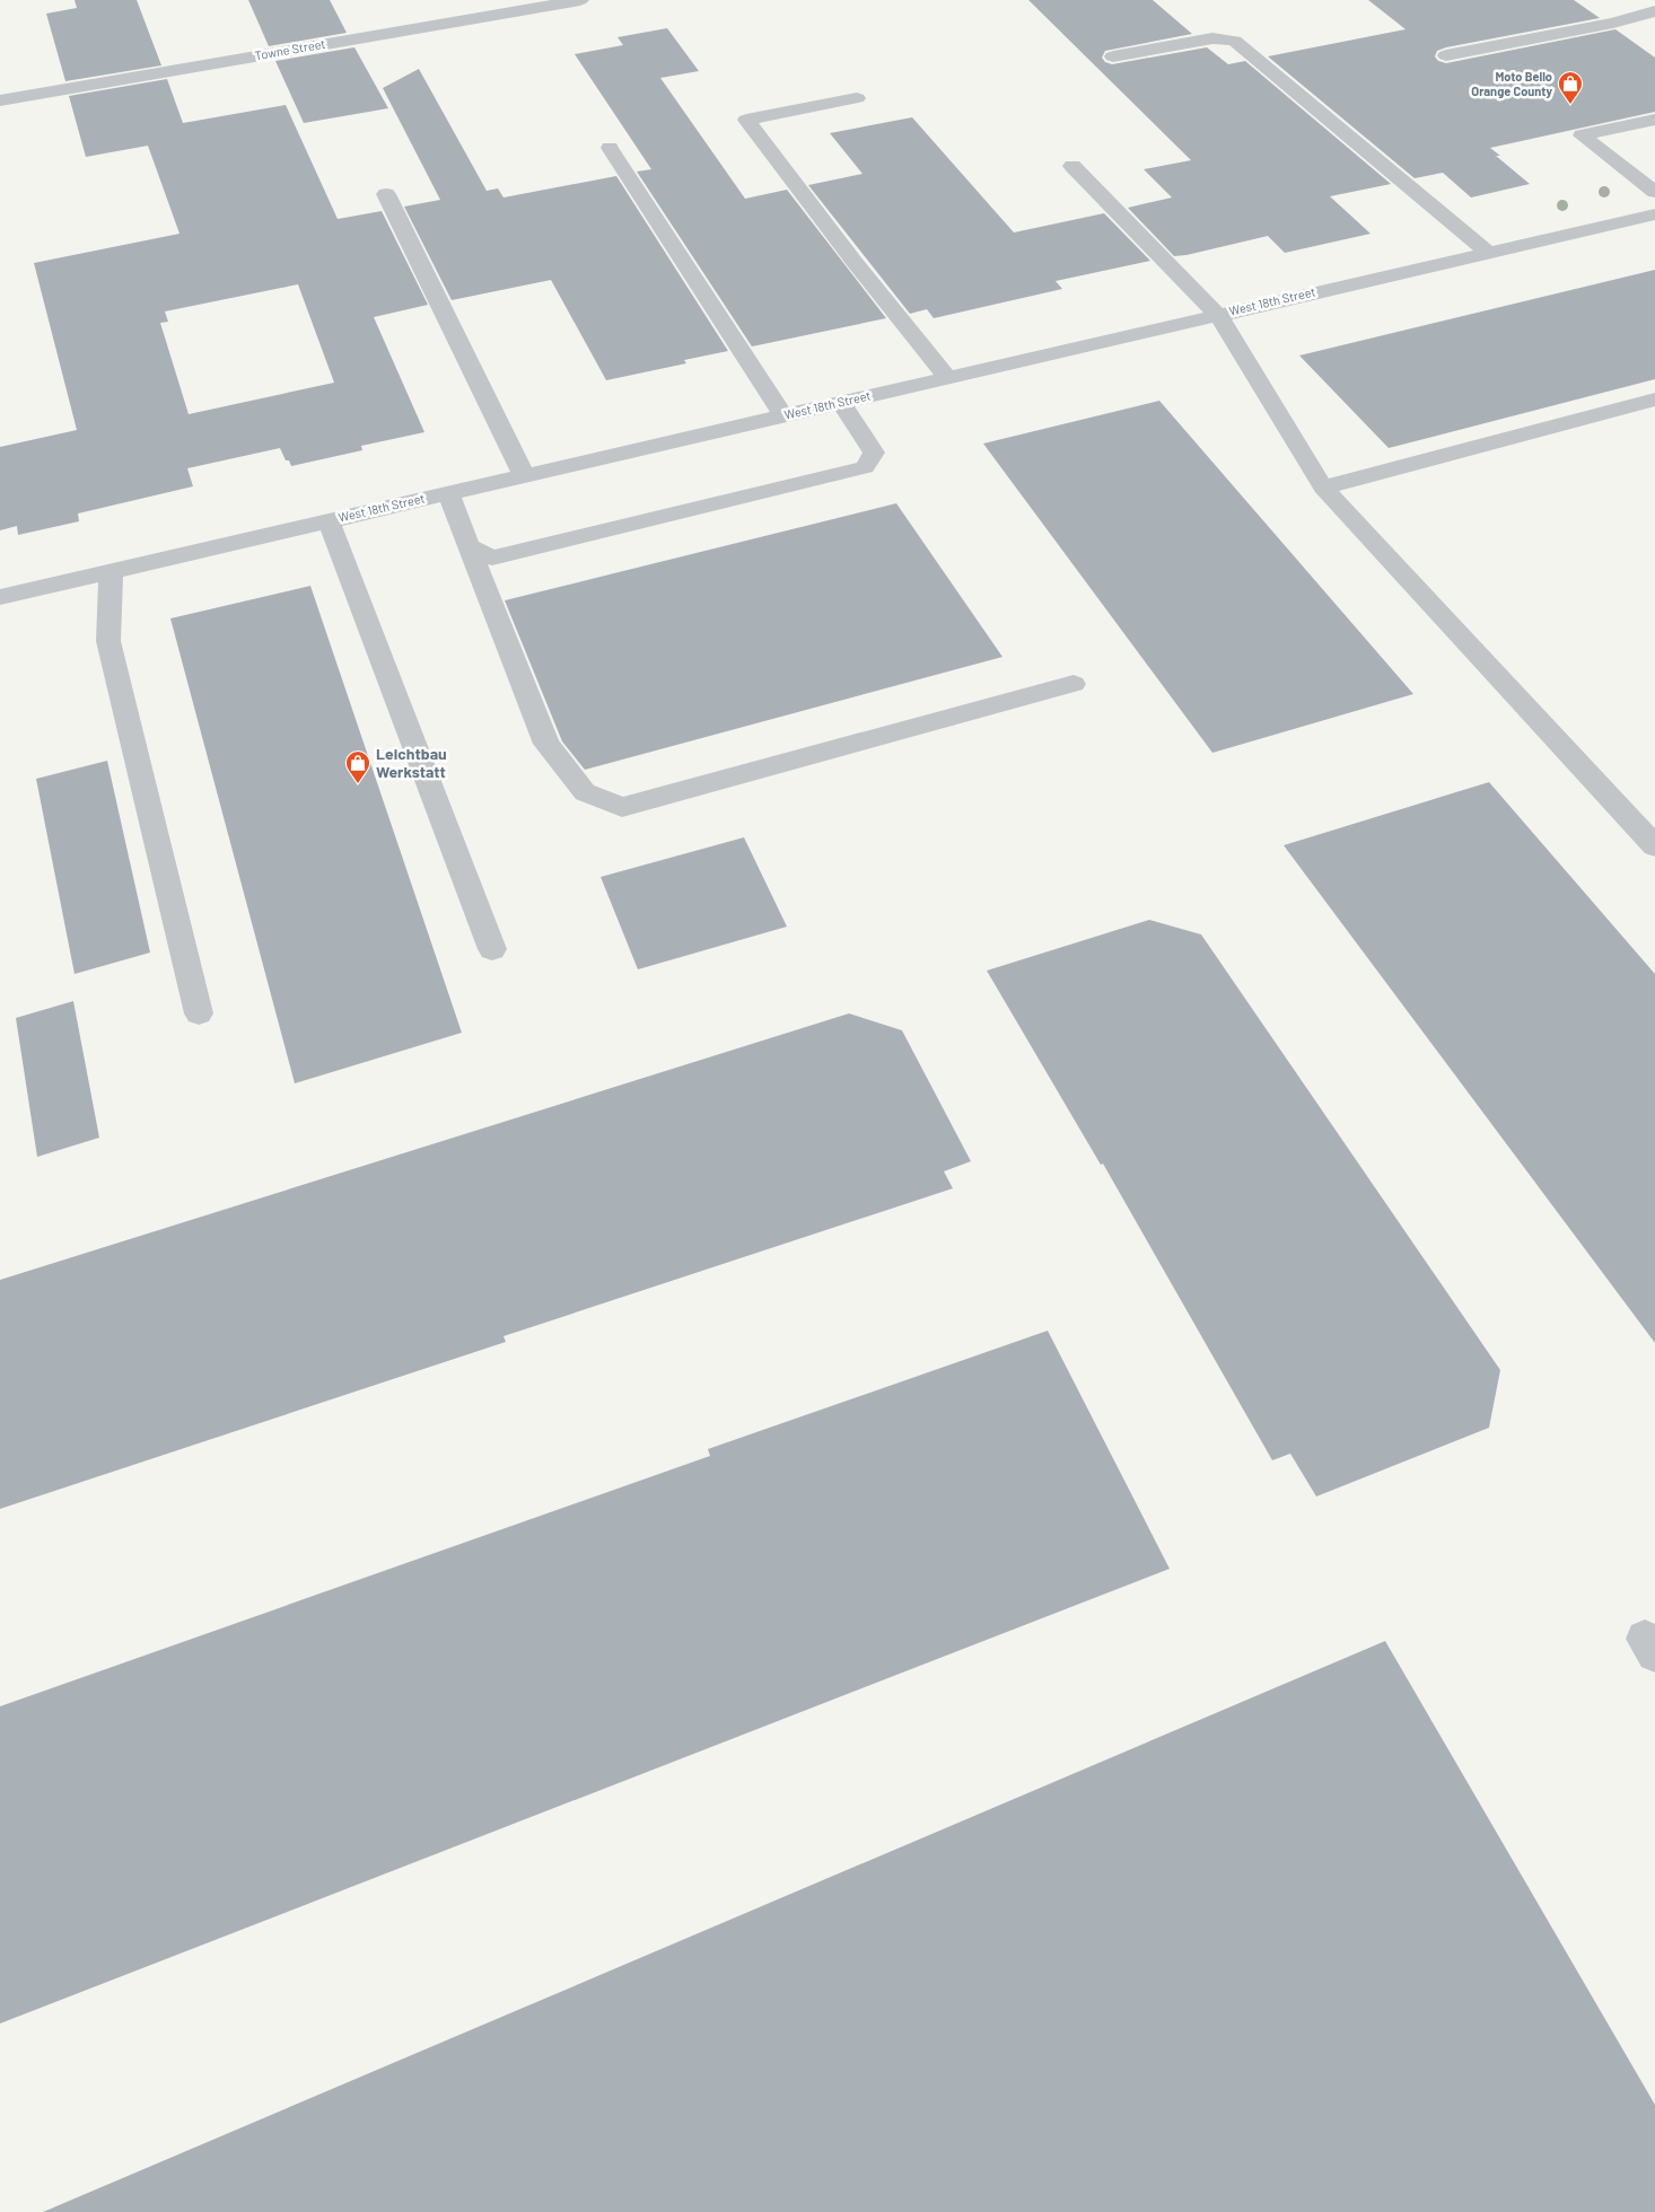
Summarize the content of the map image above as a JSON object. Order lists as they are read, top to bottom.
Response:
{
  "streets": {
    "street": ["Towne Street", "West 18th Street"]
  },
  "places": {
    "shop": ["Moto Bello Orange County", "Leichtbau Werkstatt"]
  }
}
